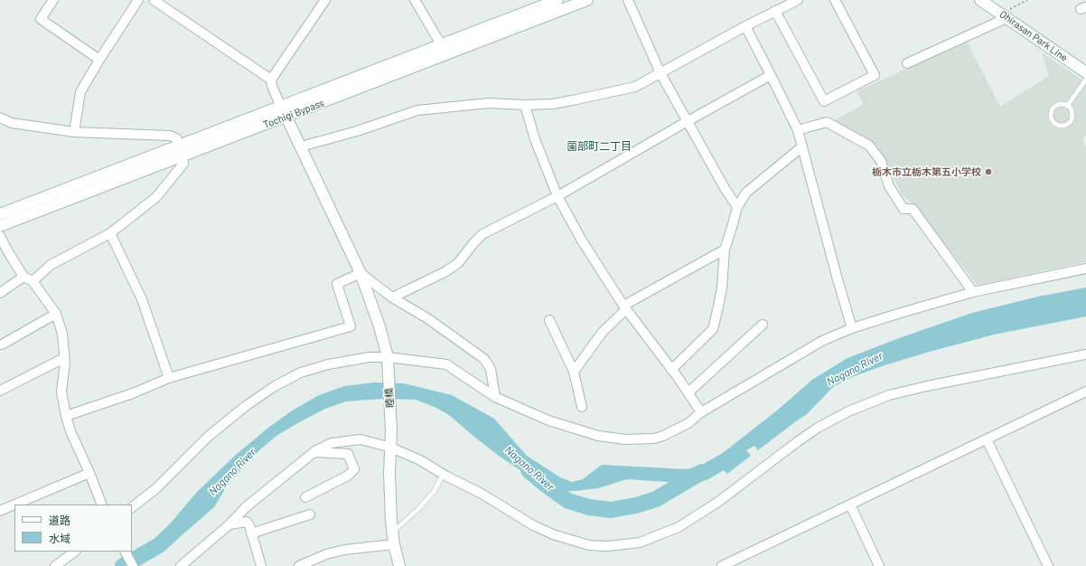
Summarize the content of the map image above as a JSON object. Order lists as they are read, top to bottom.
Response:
{
  "streets": {
    "main road": ["Ohirasan Park Line", "Tochigi Bypass", "睦橋"]
  },
  "crossings": [
    ["Tochigi Bypass", "睦橋"]
  ],
  "districts": ["薗部町二丁目"],
  "water": ["Nagano River"],
  "places": ["栃木市立栃木第五小学校"],
  "legend": ["道路", "水域"]
}
